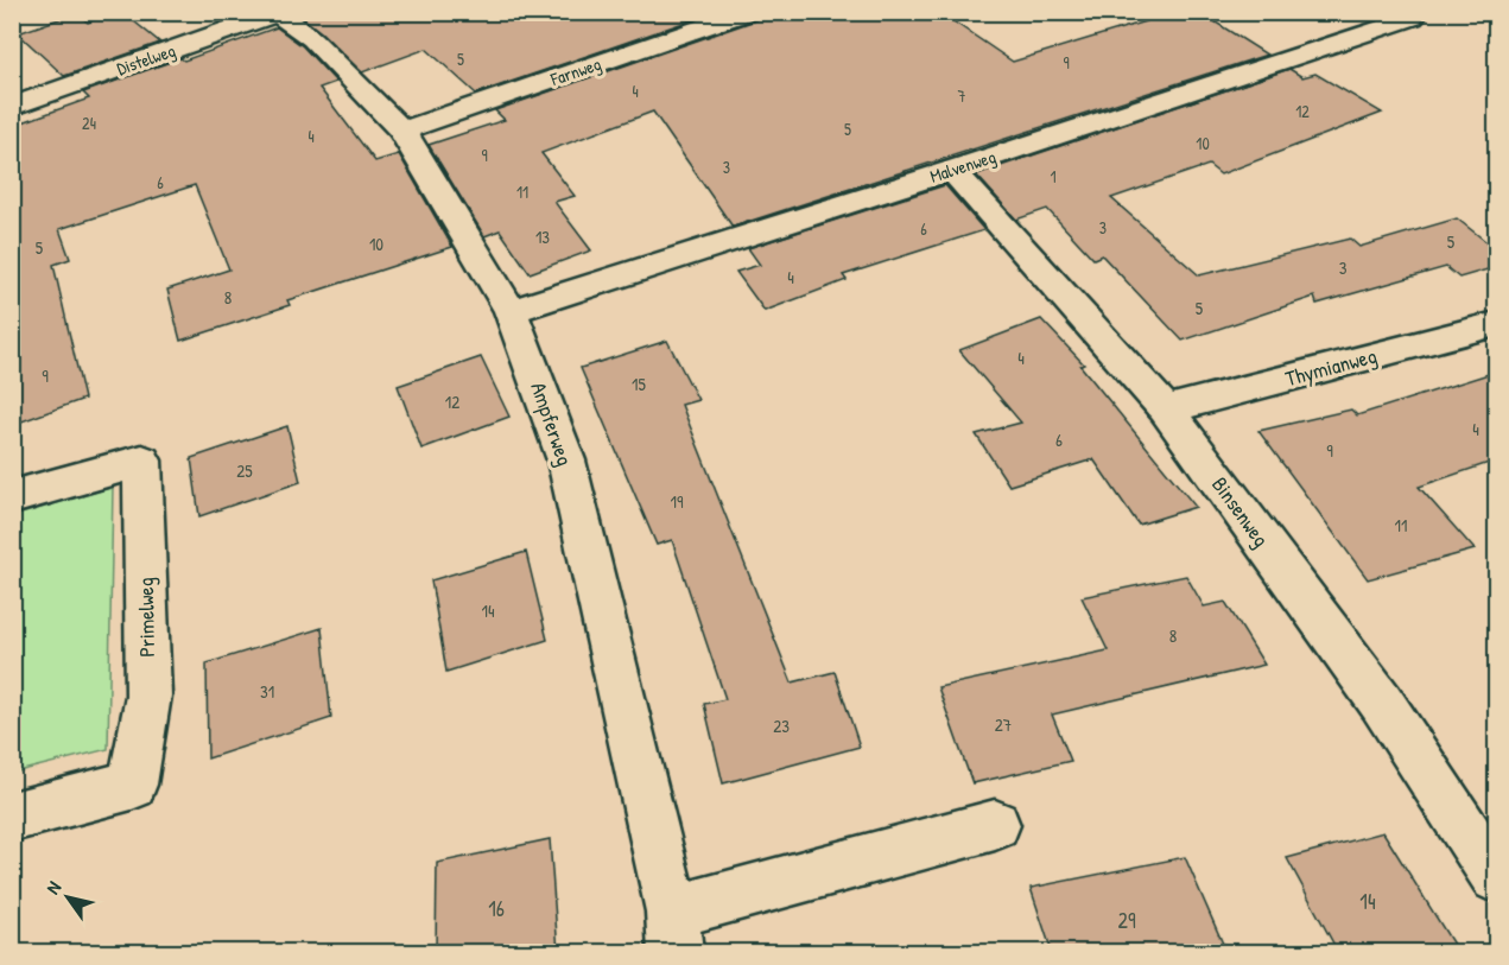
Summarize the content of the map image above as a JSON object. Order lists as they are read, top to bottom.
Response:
{
  "streets": {
    "street": [
      "Distelweg",
      "Farnweg",
      "Malvenweg",
      "Thymianweg",
      "Ampferweg",
      "Binsenweg",
      "Primelweg"
    ]
  },
  "crossings": [
    ["Distelweg", "Ampferweg"],
    ["Farnweg", "Ampferweg"],
    ["Malvenweg", "Ampferweg"],
    ["Malvenweg", "Binsenweg"],
    ["Thymianweg", "Binsenweg"]
  ],
  "house_numbers": [
    "5",
    "9",
    "4",
    "7",
    "12",
    "24",
    "5",
    "4",
    "10",
    "9",
    "3",
    "1",
    "6",
    "11",
    "3",
    "6",
    "13",
    "5",
    "10",
    "5",
    "3",
    "4",
    "8",
    "5",
    "4",
    "9",
    "15",
    "12",
    "4",
    "6",
    "9",
    "25",
    "19",
    "11",
    "14",
    "8",
    "31",
    "27",
    "23",
    "14",
    "16",
    "29"
  ],
  "north": "top left"
}
